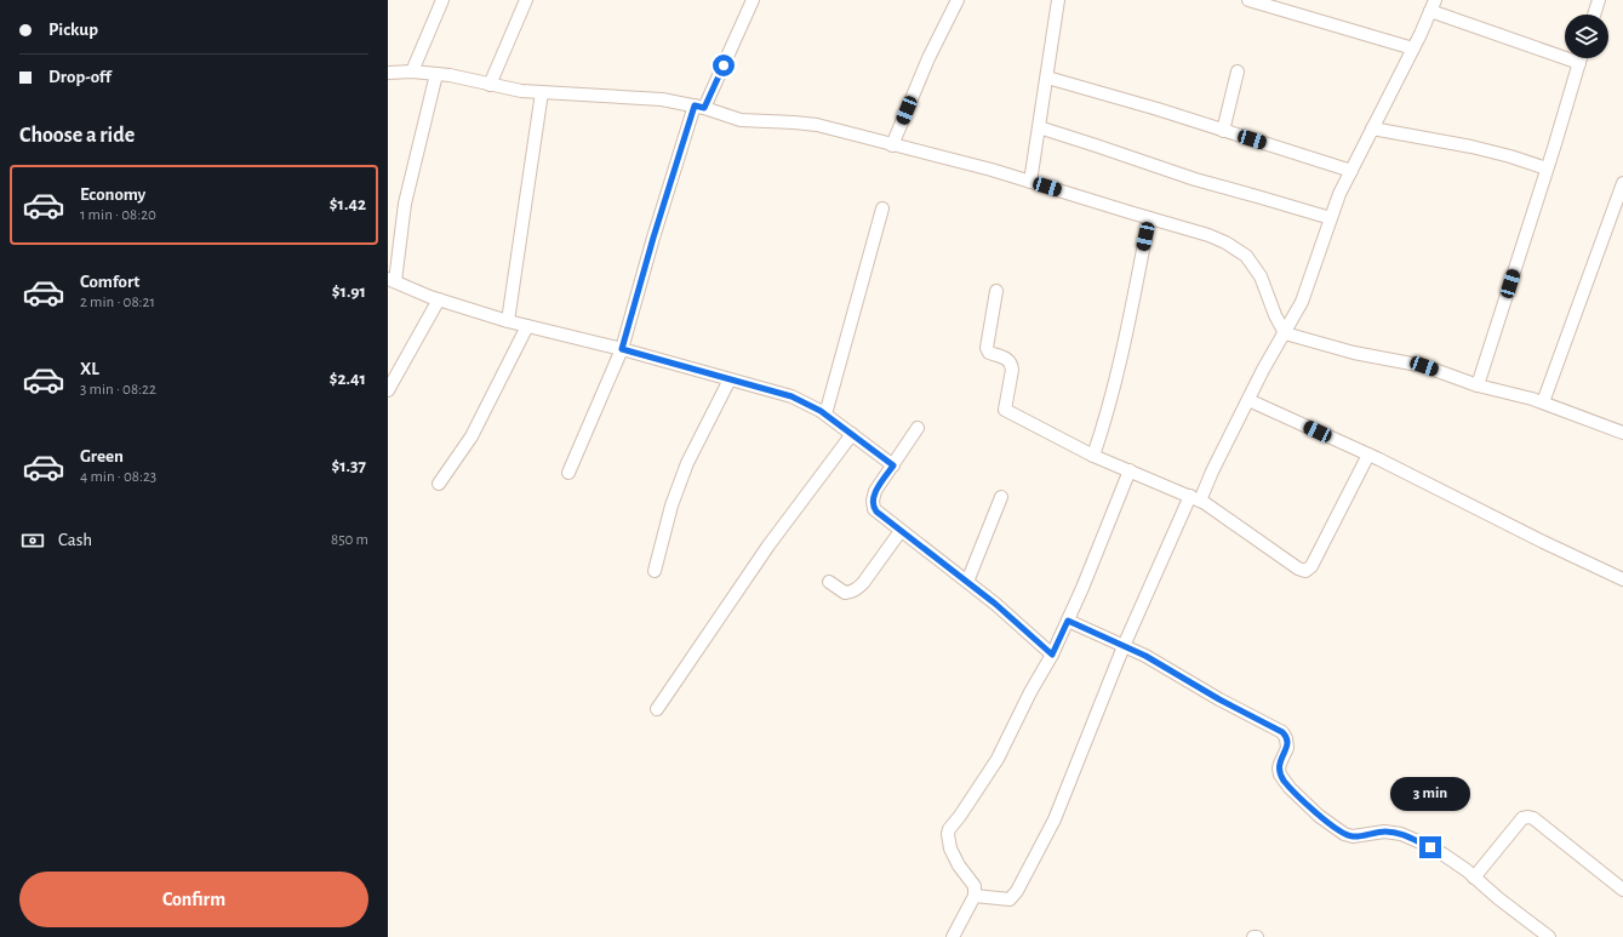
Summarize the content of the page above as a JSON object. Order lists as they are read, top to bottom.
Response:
{
  "page": {
    "banner": ["Pickup", "Drop-off"],
    "heading": "Choose a ride",
    "list": [
      {
        "name": "Economy",
        "note": "1 min · 08:20",
        "value": "$1.42"
      },
      {
        "name": "Comfort",
        "note": "2 min · 08:21",
        "value": "$1.91"
      },
      {
        "name": "XL",
        "note": "3 min · 08:22",
        "value": "$2.41"
      },
      {
        "name": "Green",
        "note": "4 min · 08:23",
        "value": "$1.37"
      }
    ],
    "pay": ["Cash", "850 m"],
    "bubble": "3 min",
    "buttons": "Confirm"
  }
}
